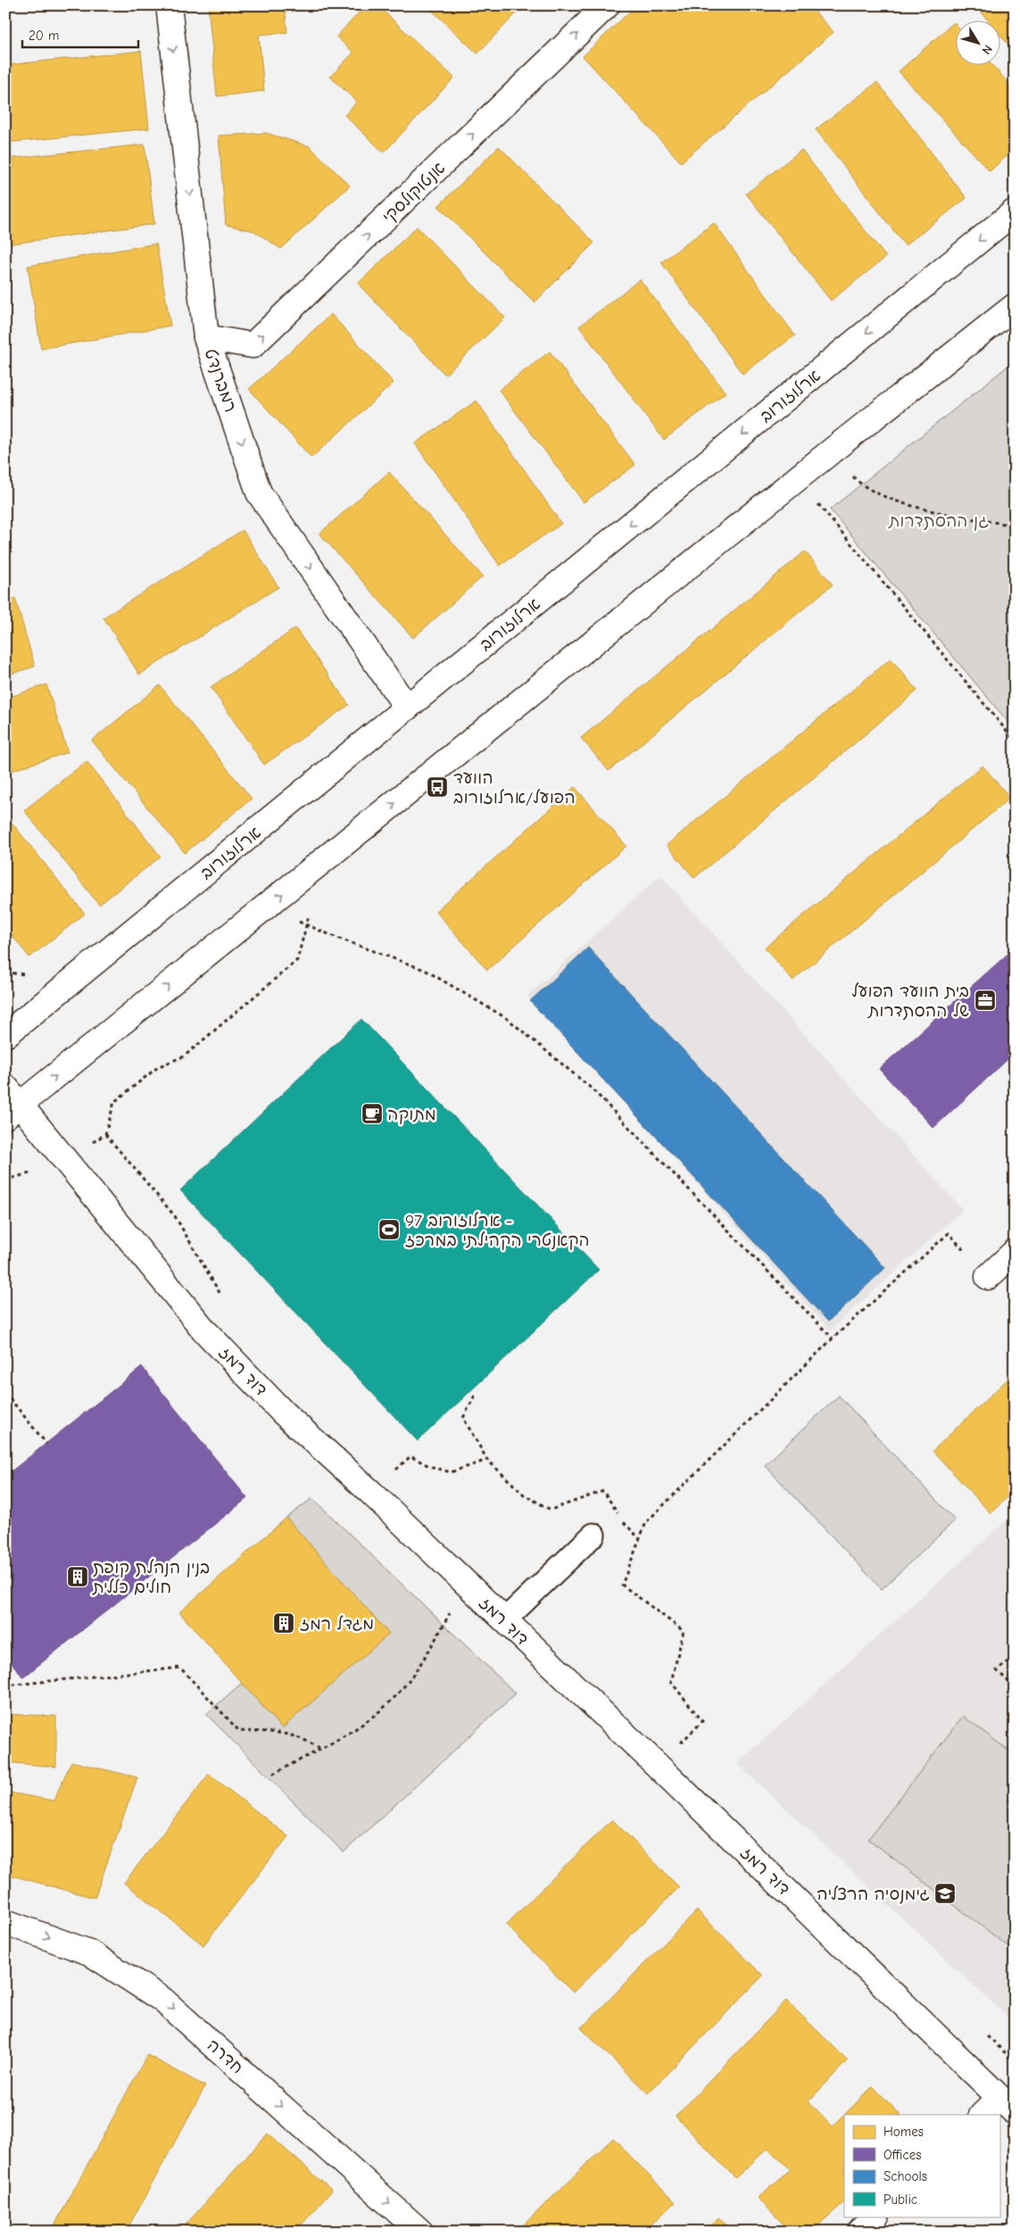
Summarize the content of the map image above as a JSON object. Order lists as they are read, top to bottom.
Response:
{
  "streets": {
    "street": [
      "אנטוקולסקי",
      "רמברנדט",
      "ארלוזורוב",
      "דוד רמז",
      "חדרה"
    ]
  },
  "crossings": [
    ["אנטוקולסקי", "רמברנדט"],
    ["רמברנדט", "ארלוזורוב"]
  ],
  "one_way": ["אנטוקולסקי", "רמברנדט", "חדרה"],
  "parks": ["גן ההסתדרות"],
  "places": {
    "bus stop": ["הוועד הפועל/ארלוזורוב"],
    "office": ["בית הוועד הפועל של ההסתדרות"],
    "cafe": ["מתוקה"],
    "sports": ["ארלוזורוב 97 - הקאנטרי הקהילתי במרכז"],
    "building": ["בנין הנהלת קופת חולים כללית", "מגדל רמז"],
    "school or university": ["גימנסיה הרצליה"]
  },
  "legend": [
    "Homes",
    "Offices",
    "Schools",
    "Public"
  ],
  "scale_bar": "20 m",
  "north": "bottom right"
}
